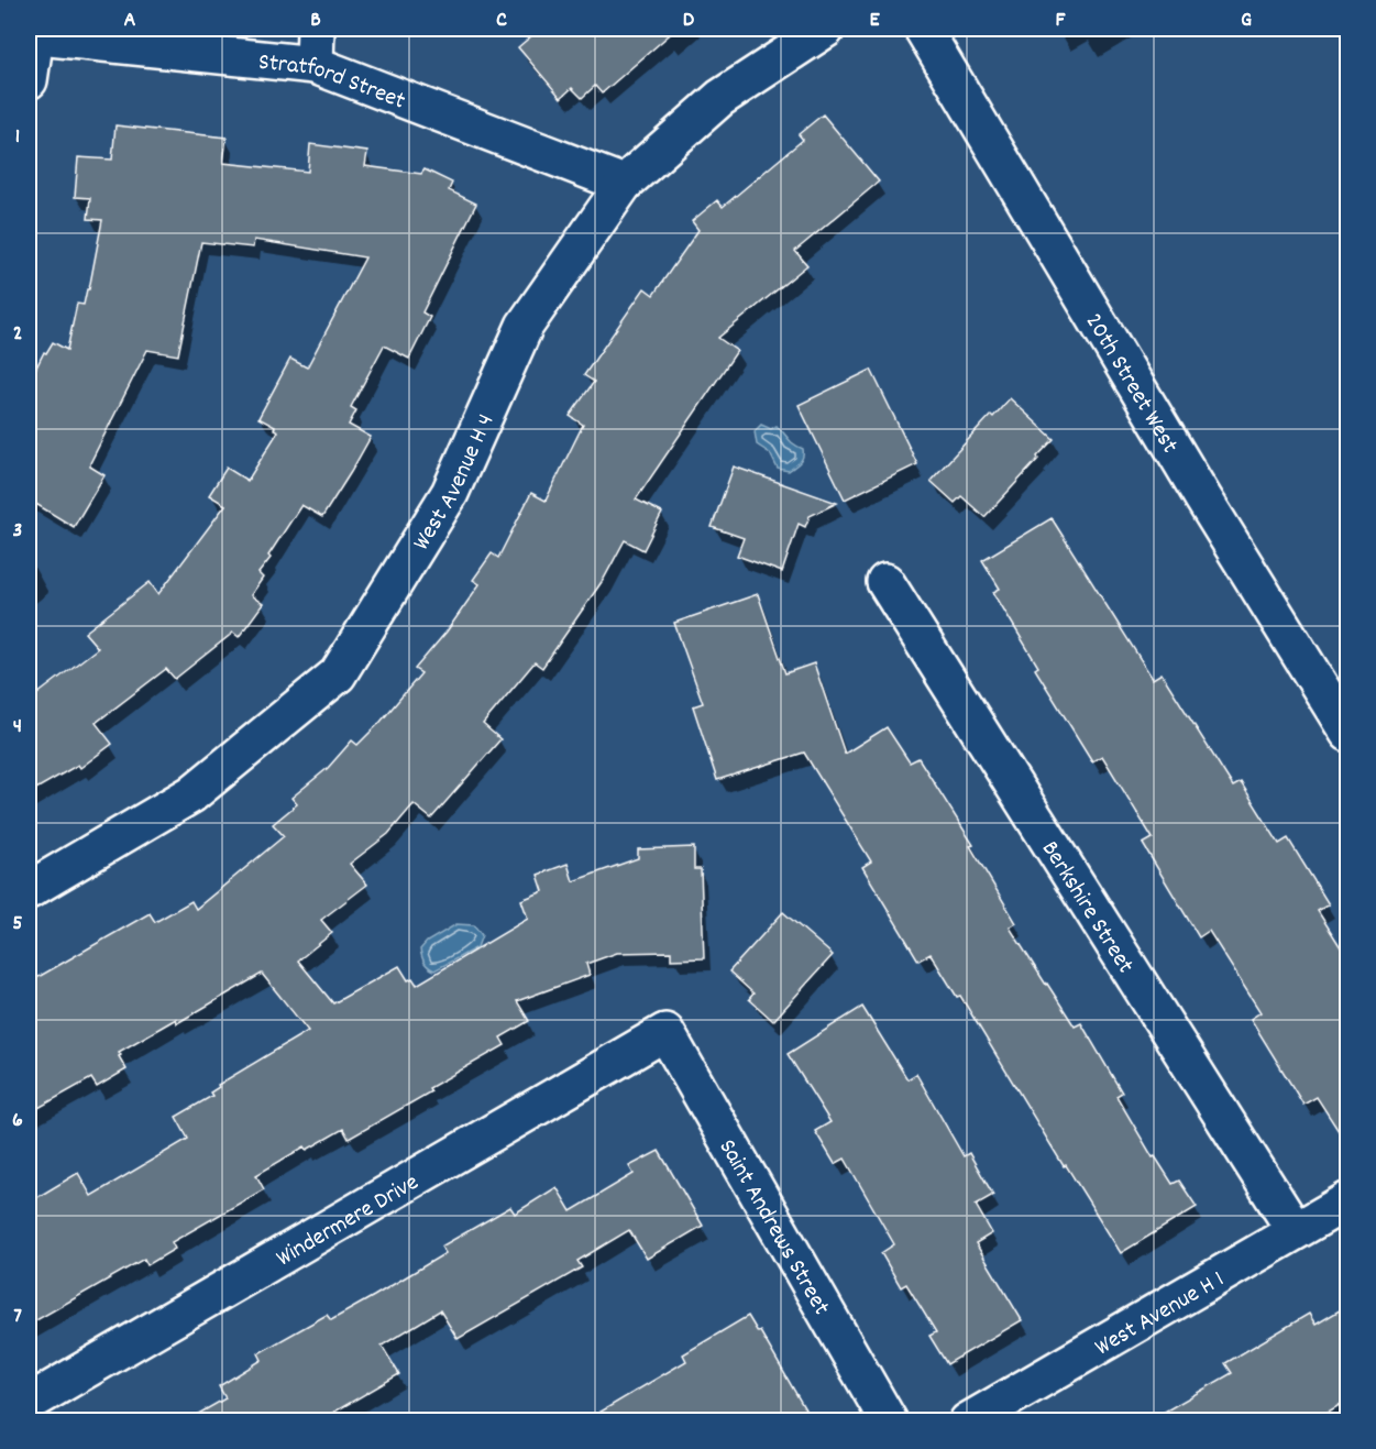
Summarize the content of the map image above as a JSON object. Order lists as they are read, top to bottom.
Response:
{
  "streets": {
    "street": [
      "Stratford Street",
      "20th Street West",
      "West Avenue H 4",
      "Berkshire Street",
      "Windermere Drive",
      "Saint Andrews Street",
      "West Avenue H 1"
    ]
  },
  "crossings": [
    ["Stratford Street", "West Avenue H 4"],
    ["Berkshire Street", "West Avenue H 1"],
    ["Windermere Drive", "Saint Andrews Street"]
  ],
  "grid": {
    "columns": [
      "A",
      "B",
      "C",
      "D",
      "E",
      "F",
      "G"
    ],
    "rows": [
      "1",
      "2",
      "3",
      "4",
      "5",
      "6",
      "7"
    ]
  }
}
